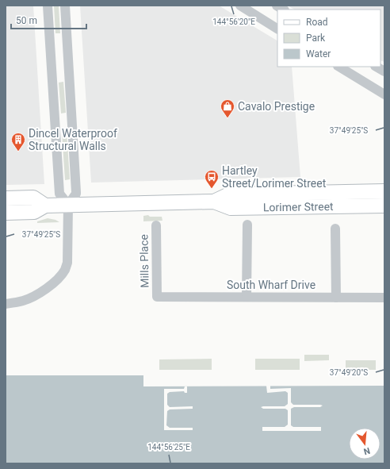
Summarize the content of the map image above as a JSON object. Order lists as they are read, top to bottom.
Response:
{
  "streets": {
    "main road": ["Lorimer Street"],
    "street": ["Mills Place", "South Wharf Drive"]
  },
  "crossings": [
    ["Mills Place", "South Wharf Drive"]
  ],
  "places": {
    "shop": ["Cavalo Prestige"],
    "building": ["Dincel Waterproof Structural Walls"],
    "bus stop": ["Hartley Street/Lorimer Street"]
  },
  "legend": ["Road", "Park", "Water"],
  "scale_bar": "50 m",
  "north": "bottom",
  "coordinates": [
    "144°56'20\"E",
    "37°49'25\"S",
    "37°49'20\"S",
    "144°56'25\"E"
  ]
}
